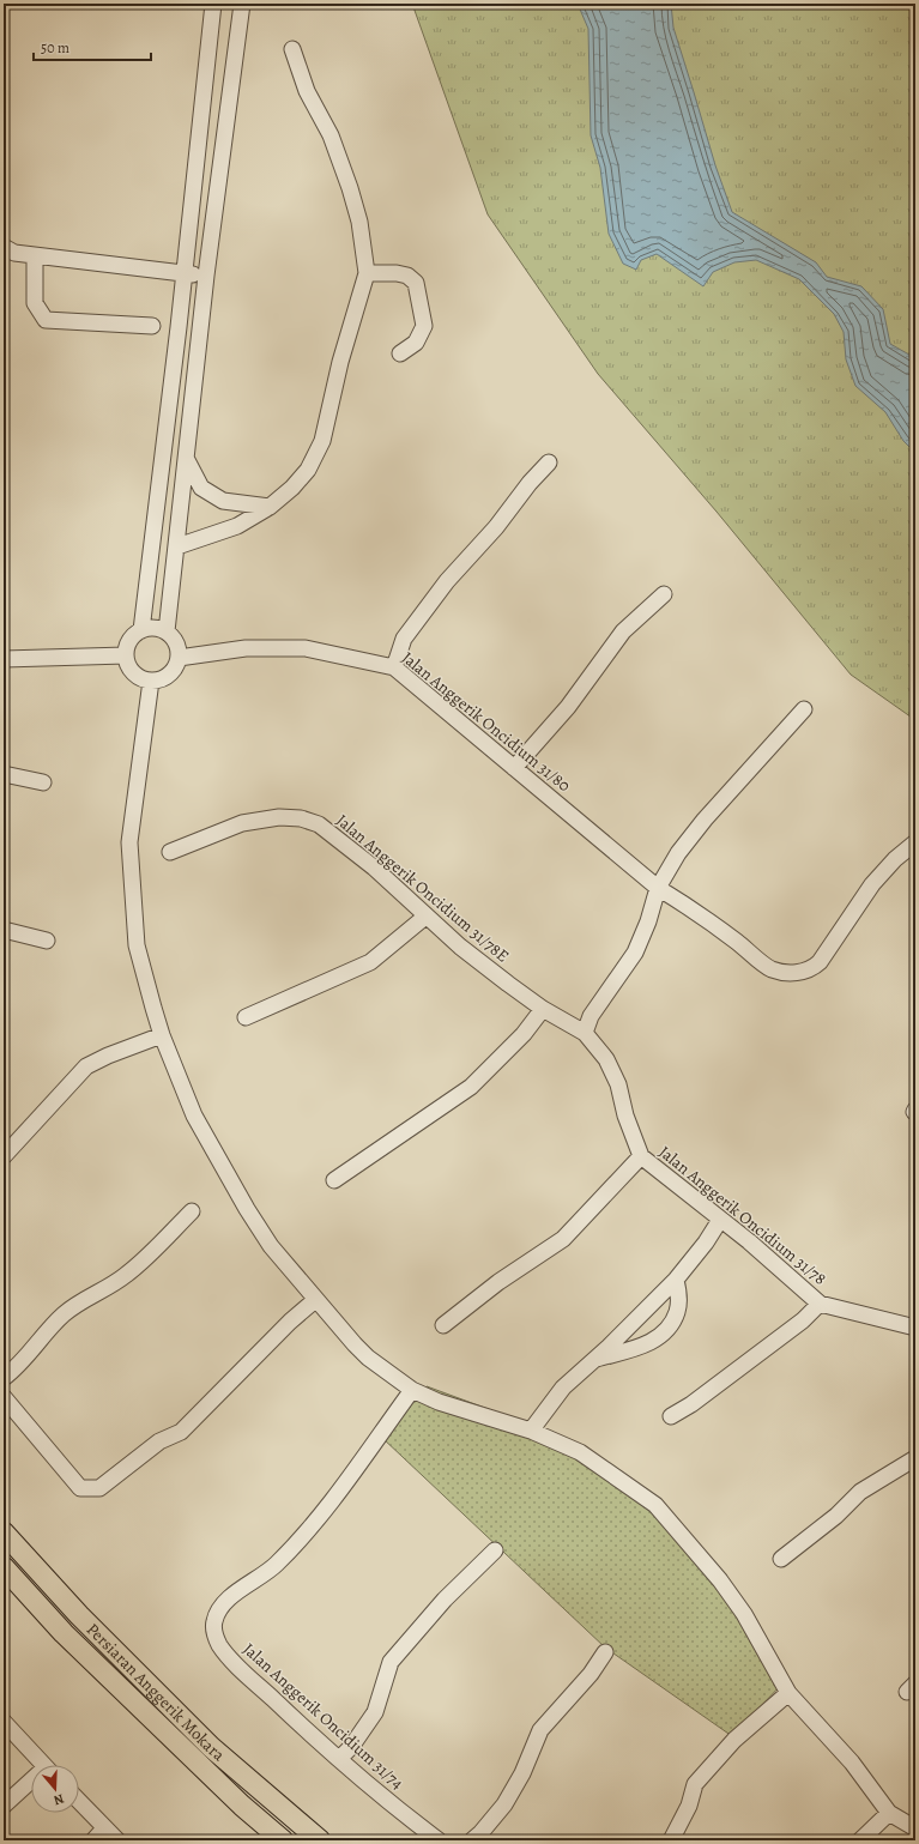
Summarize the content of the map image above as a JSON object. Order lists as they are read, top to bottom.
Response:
{
  "streets": {
    "main road": ["Persiaran Anggerik Mokara"],
    "street": [
      "Jalan Anggerik Oncidium 31/80",
      "Jalan Anggerik Oncidium 31/78E",
      "Jalan Anggerik Oncidium 31/78",
      "Jalan Anggerik Oncidium 31/74"
    ]
  },
  "crossings": [
    ["Jalan Anggerik Oncidium 31/78E", "Jalan Anggerik Oncidium 31/78"]
  ],
  "scale_bar": "50 m",
  "north": "bottom"
}
